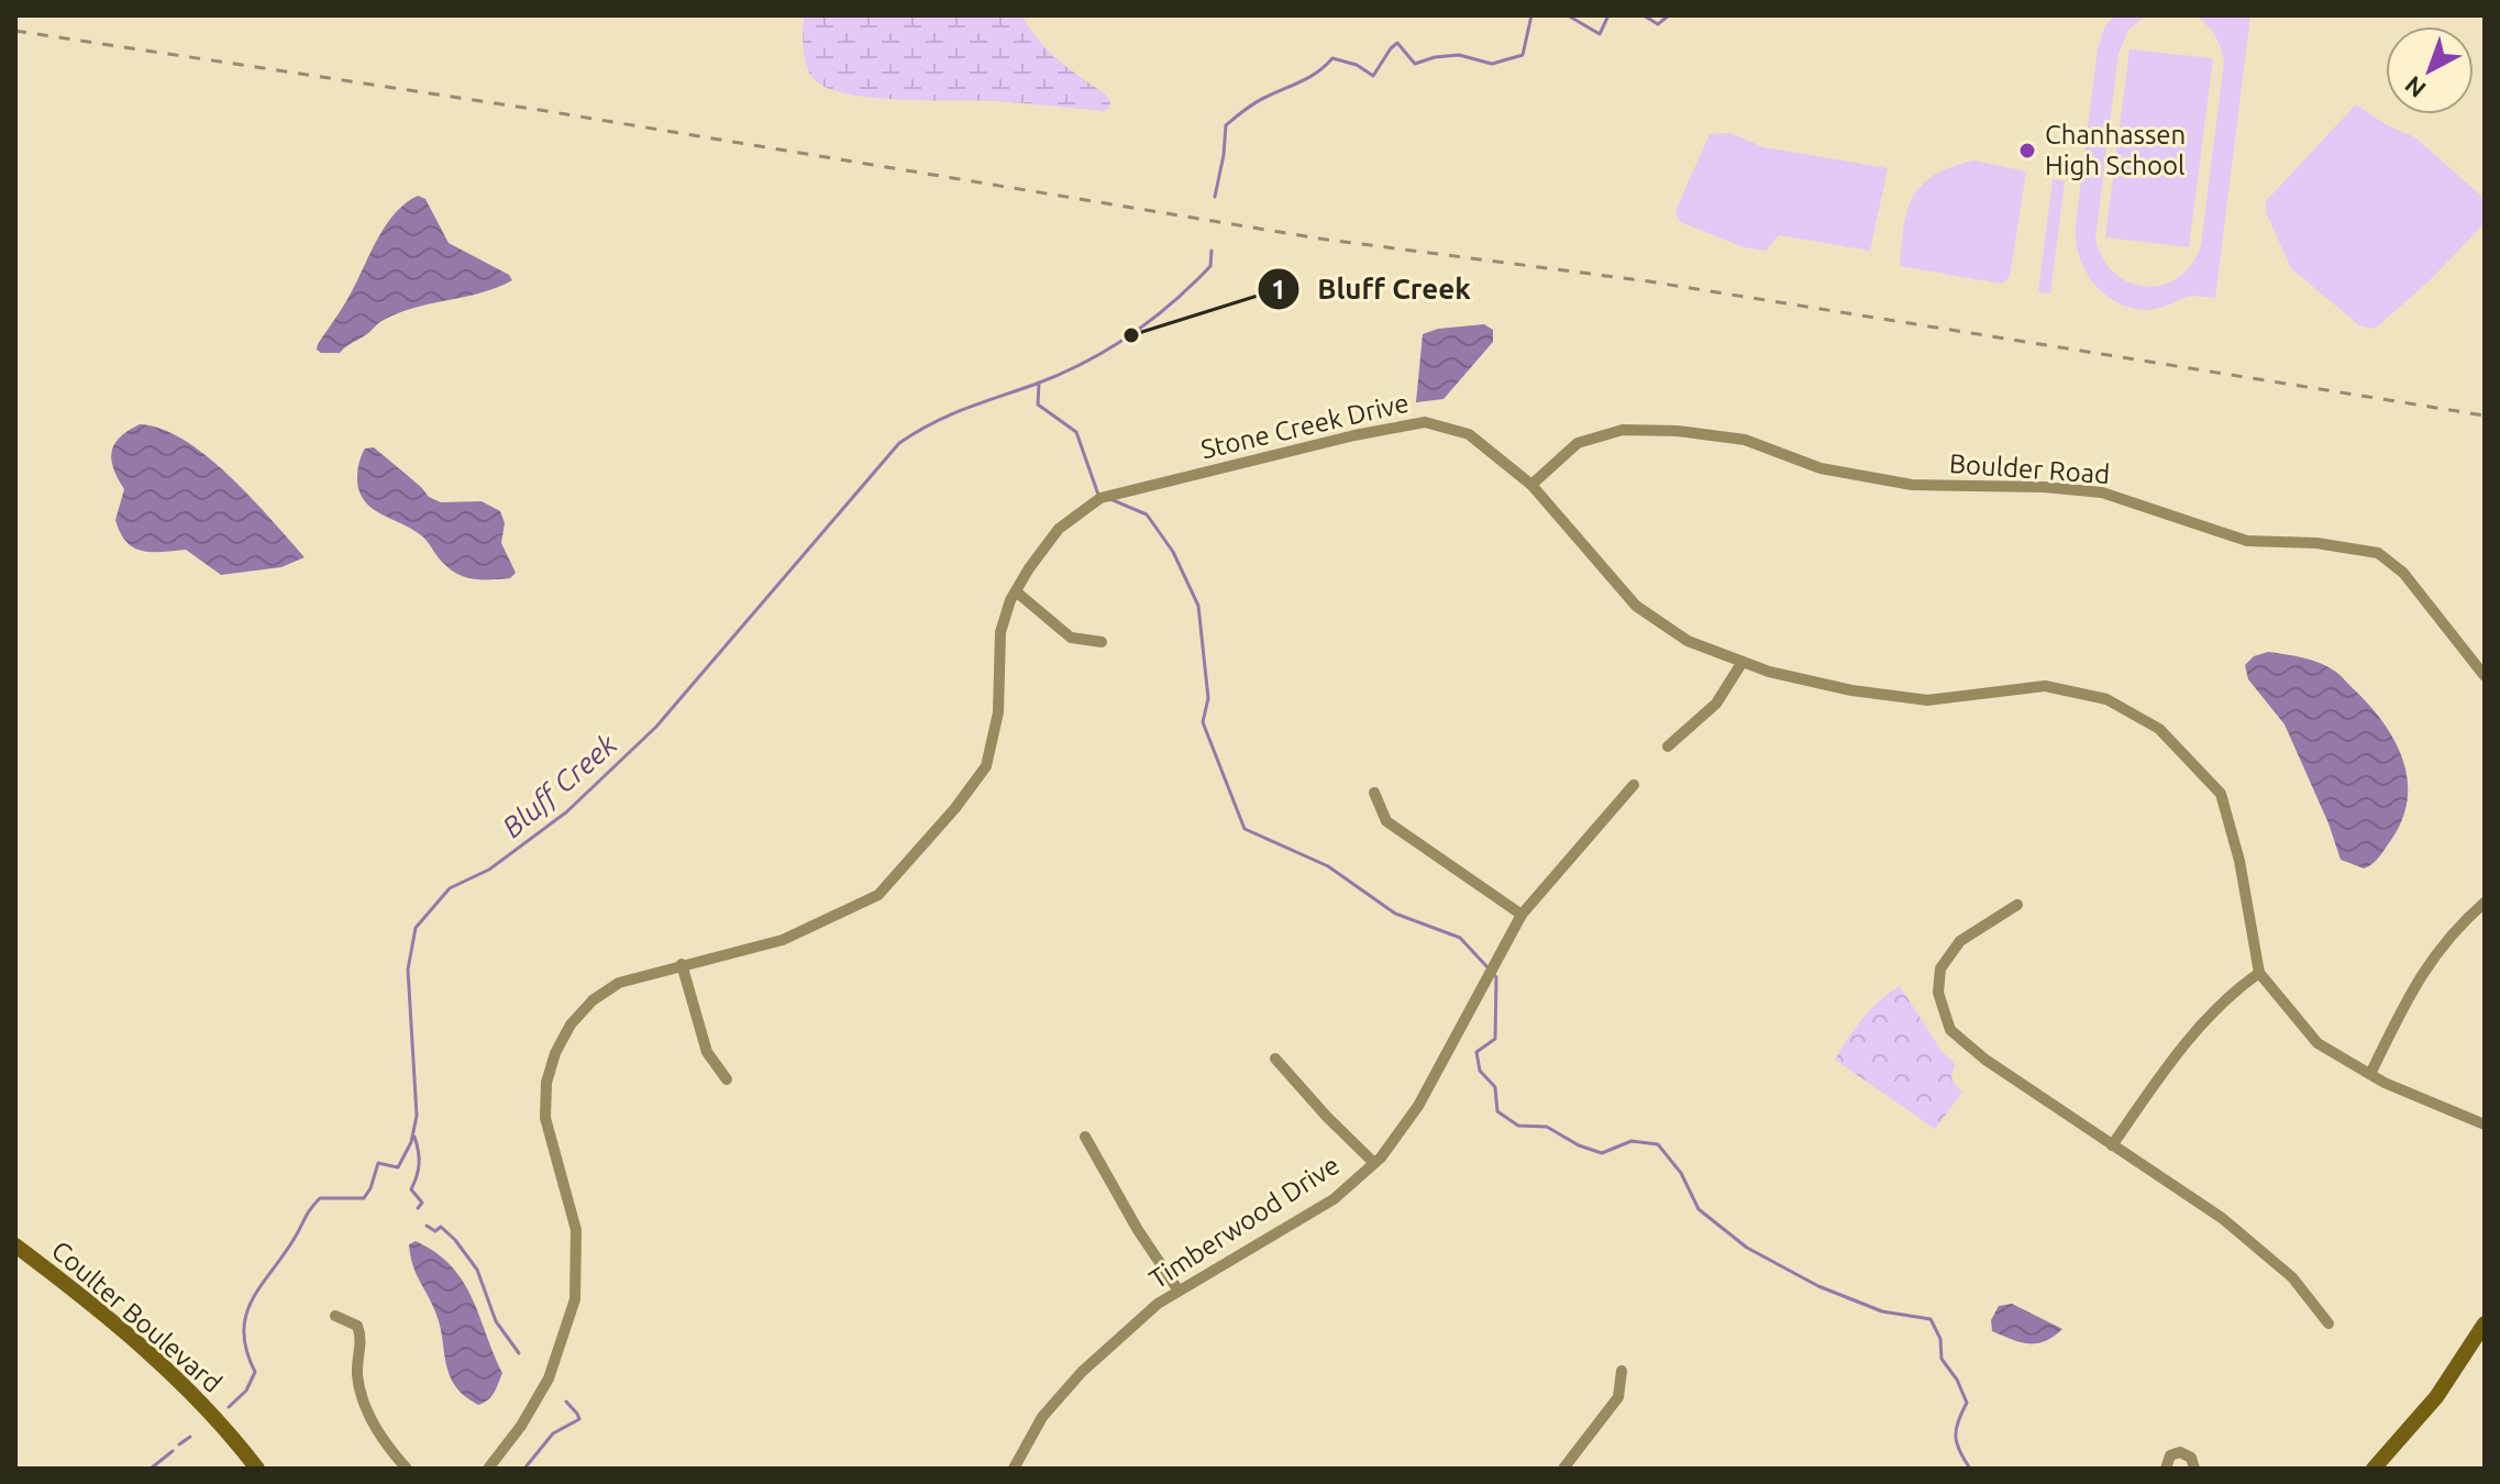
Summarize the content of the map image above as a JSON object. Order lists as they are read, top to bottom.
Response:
{
  "streets": {
    "street": [
      "Stone Creek Drive",
      "Boulder Road",
      "Timberwood Drive",
      "Coulter Boulevard"
    ]
  },
  "crossings": [
    ["Stone Creek Drive", "Boulder Road"]
  ],
  "water": ["Bluff Creek"],
  "places": ["Chanhassen High School", "Bluff Creek"],
  "north": "bottom left"
}
